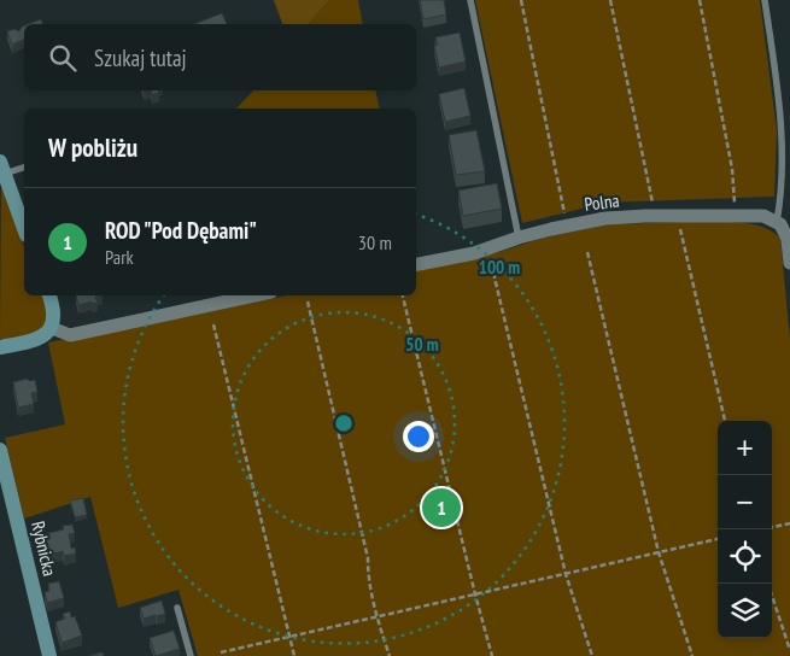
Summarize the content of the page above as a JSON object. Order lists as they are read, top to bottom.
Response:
{
  "streets": {
    "street": ["Polna", "Rybnicka"]
  },
  "page": {
    "search": "Szukaj tutaj",
    "heading": "W pobliżu",
    "list": [
      {
        "mark": "1",
        "name": "ROD \"Pod Dębami\"",
        "note": "Park",
        "value": "30 m"
      }
    ],
    "map_buttons": ["+", "−"],
    "pins": "1"
  },
  "rings": ["100 m", "50 m"]
}
